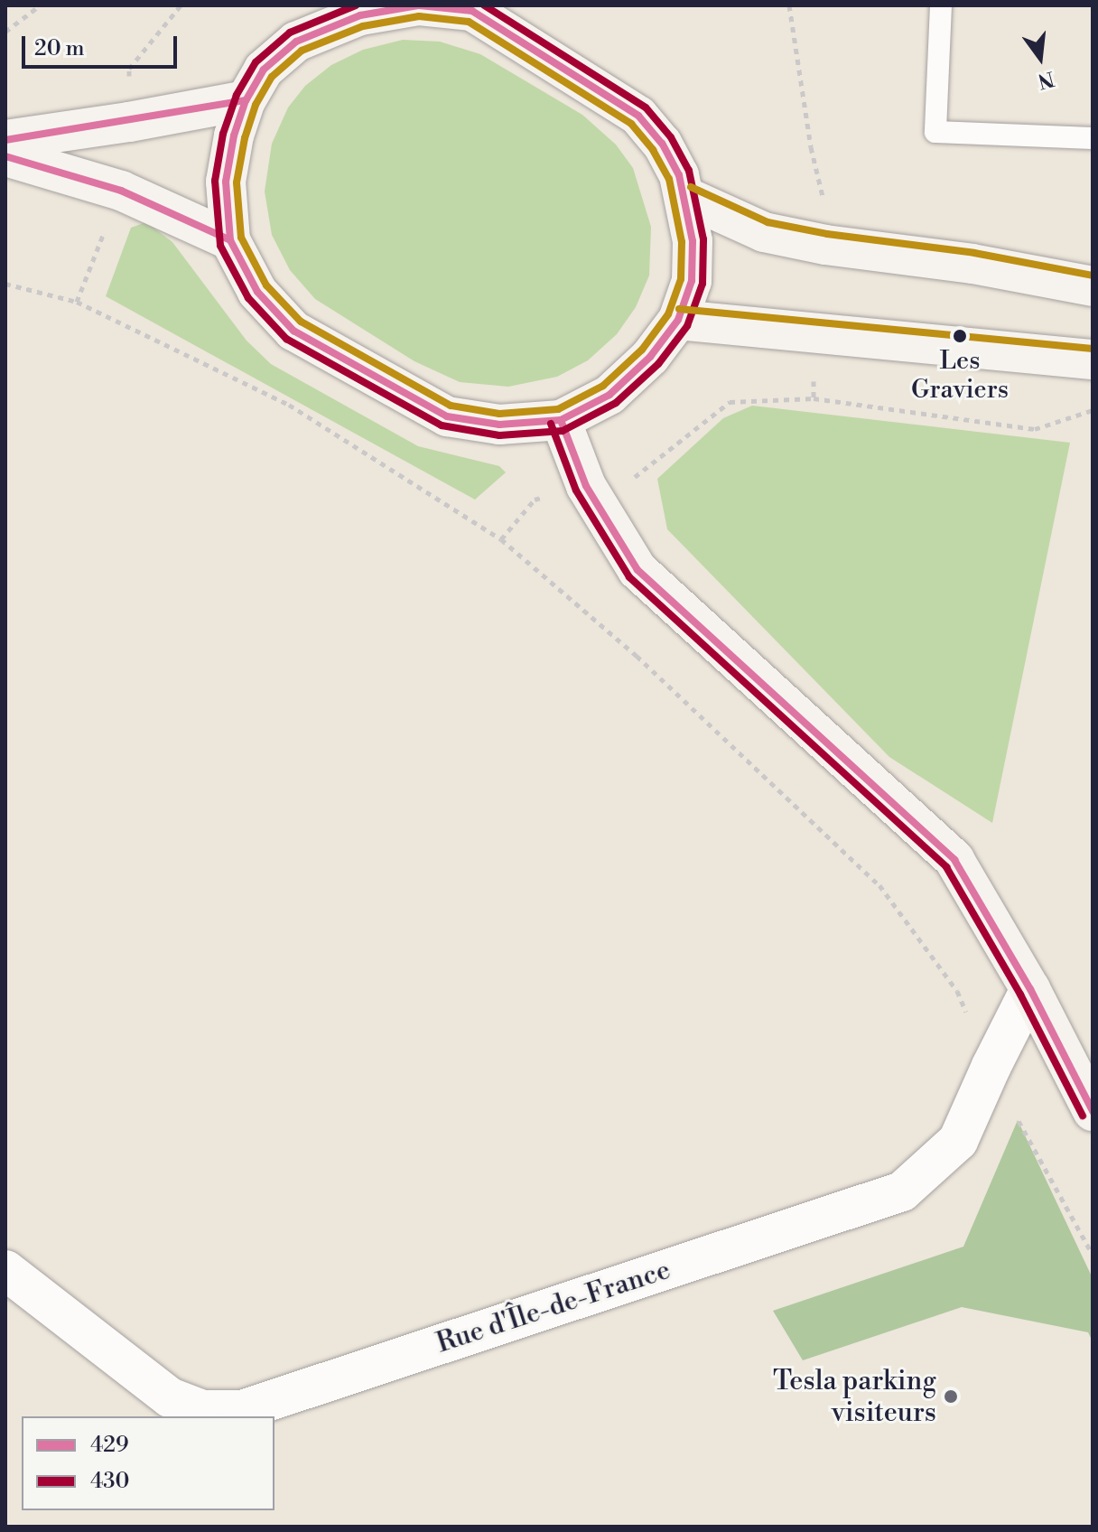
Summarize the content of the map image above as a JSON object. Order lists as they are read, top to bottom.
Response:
{
  "streets": {
    "street": ["Rue d'Île-de-France"]
  },
  "places": ["Les Graviers", "Tesla parking visiteurs"],
  "lines": ["transit line 429", "transit line 430"],
  "legend": ["429", "430"],
  "scale_bar": "20 m",
  "north": "bottom"
}
